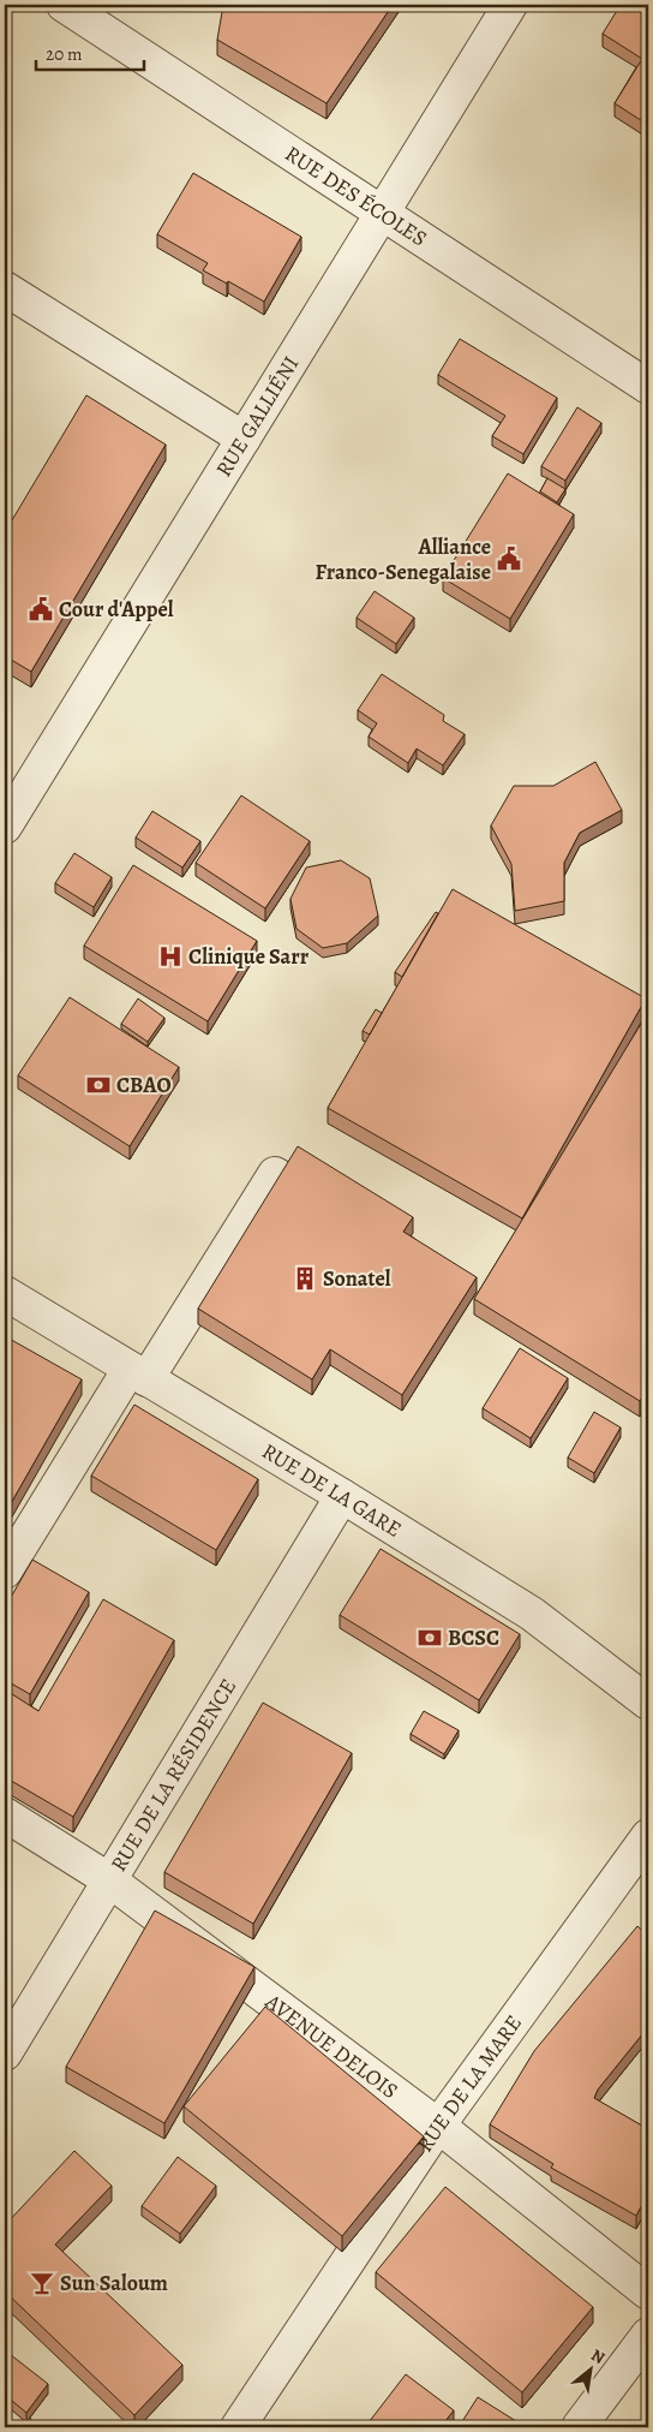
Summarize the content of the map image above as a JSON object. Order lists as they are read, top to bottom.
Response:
{
  "streets": {
    "street": [
      "RUE DES ÉCOLES",
      "RUE GALLIÉNI",
      "RUE DE LA GARE",
      "RUE DE LA RÉSIDENCE",
      "AVENUE DELOIS",
      "RUE DE LA MARE"
    ]
  },
  "crossings": [
    ["RUE DES ÉCOLES", "RUE GALLIÉNI"],
    ["RUE DE LA GARE", "RUE DE LA RÉSIDENCE"],
    ["RUE DE LA RÉSIDENCE", "AVENUE DELOIS"],
    ["AVENUE DELOIS", "RUE DE LA MARE"]
  ],
  "places": {
    "public building": ["Alliance Franco-Senegalaise", "Cour d'Appel"],
    "hospital": ["Clinique Sarr"],
    "bank": ["CBAO", "BCSC"],
    "building": ["Sonatel"],
    "bar": ["Sun Saloum"]
  },
  "scale_bar": "20 m",
  "north": "top right"
}
